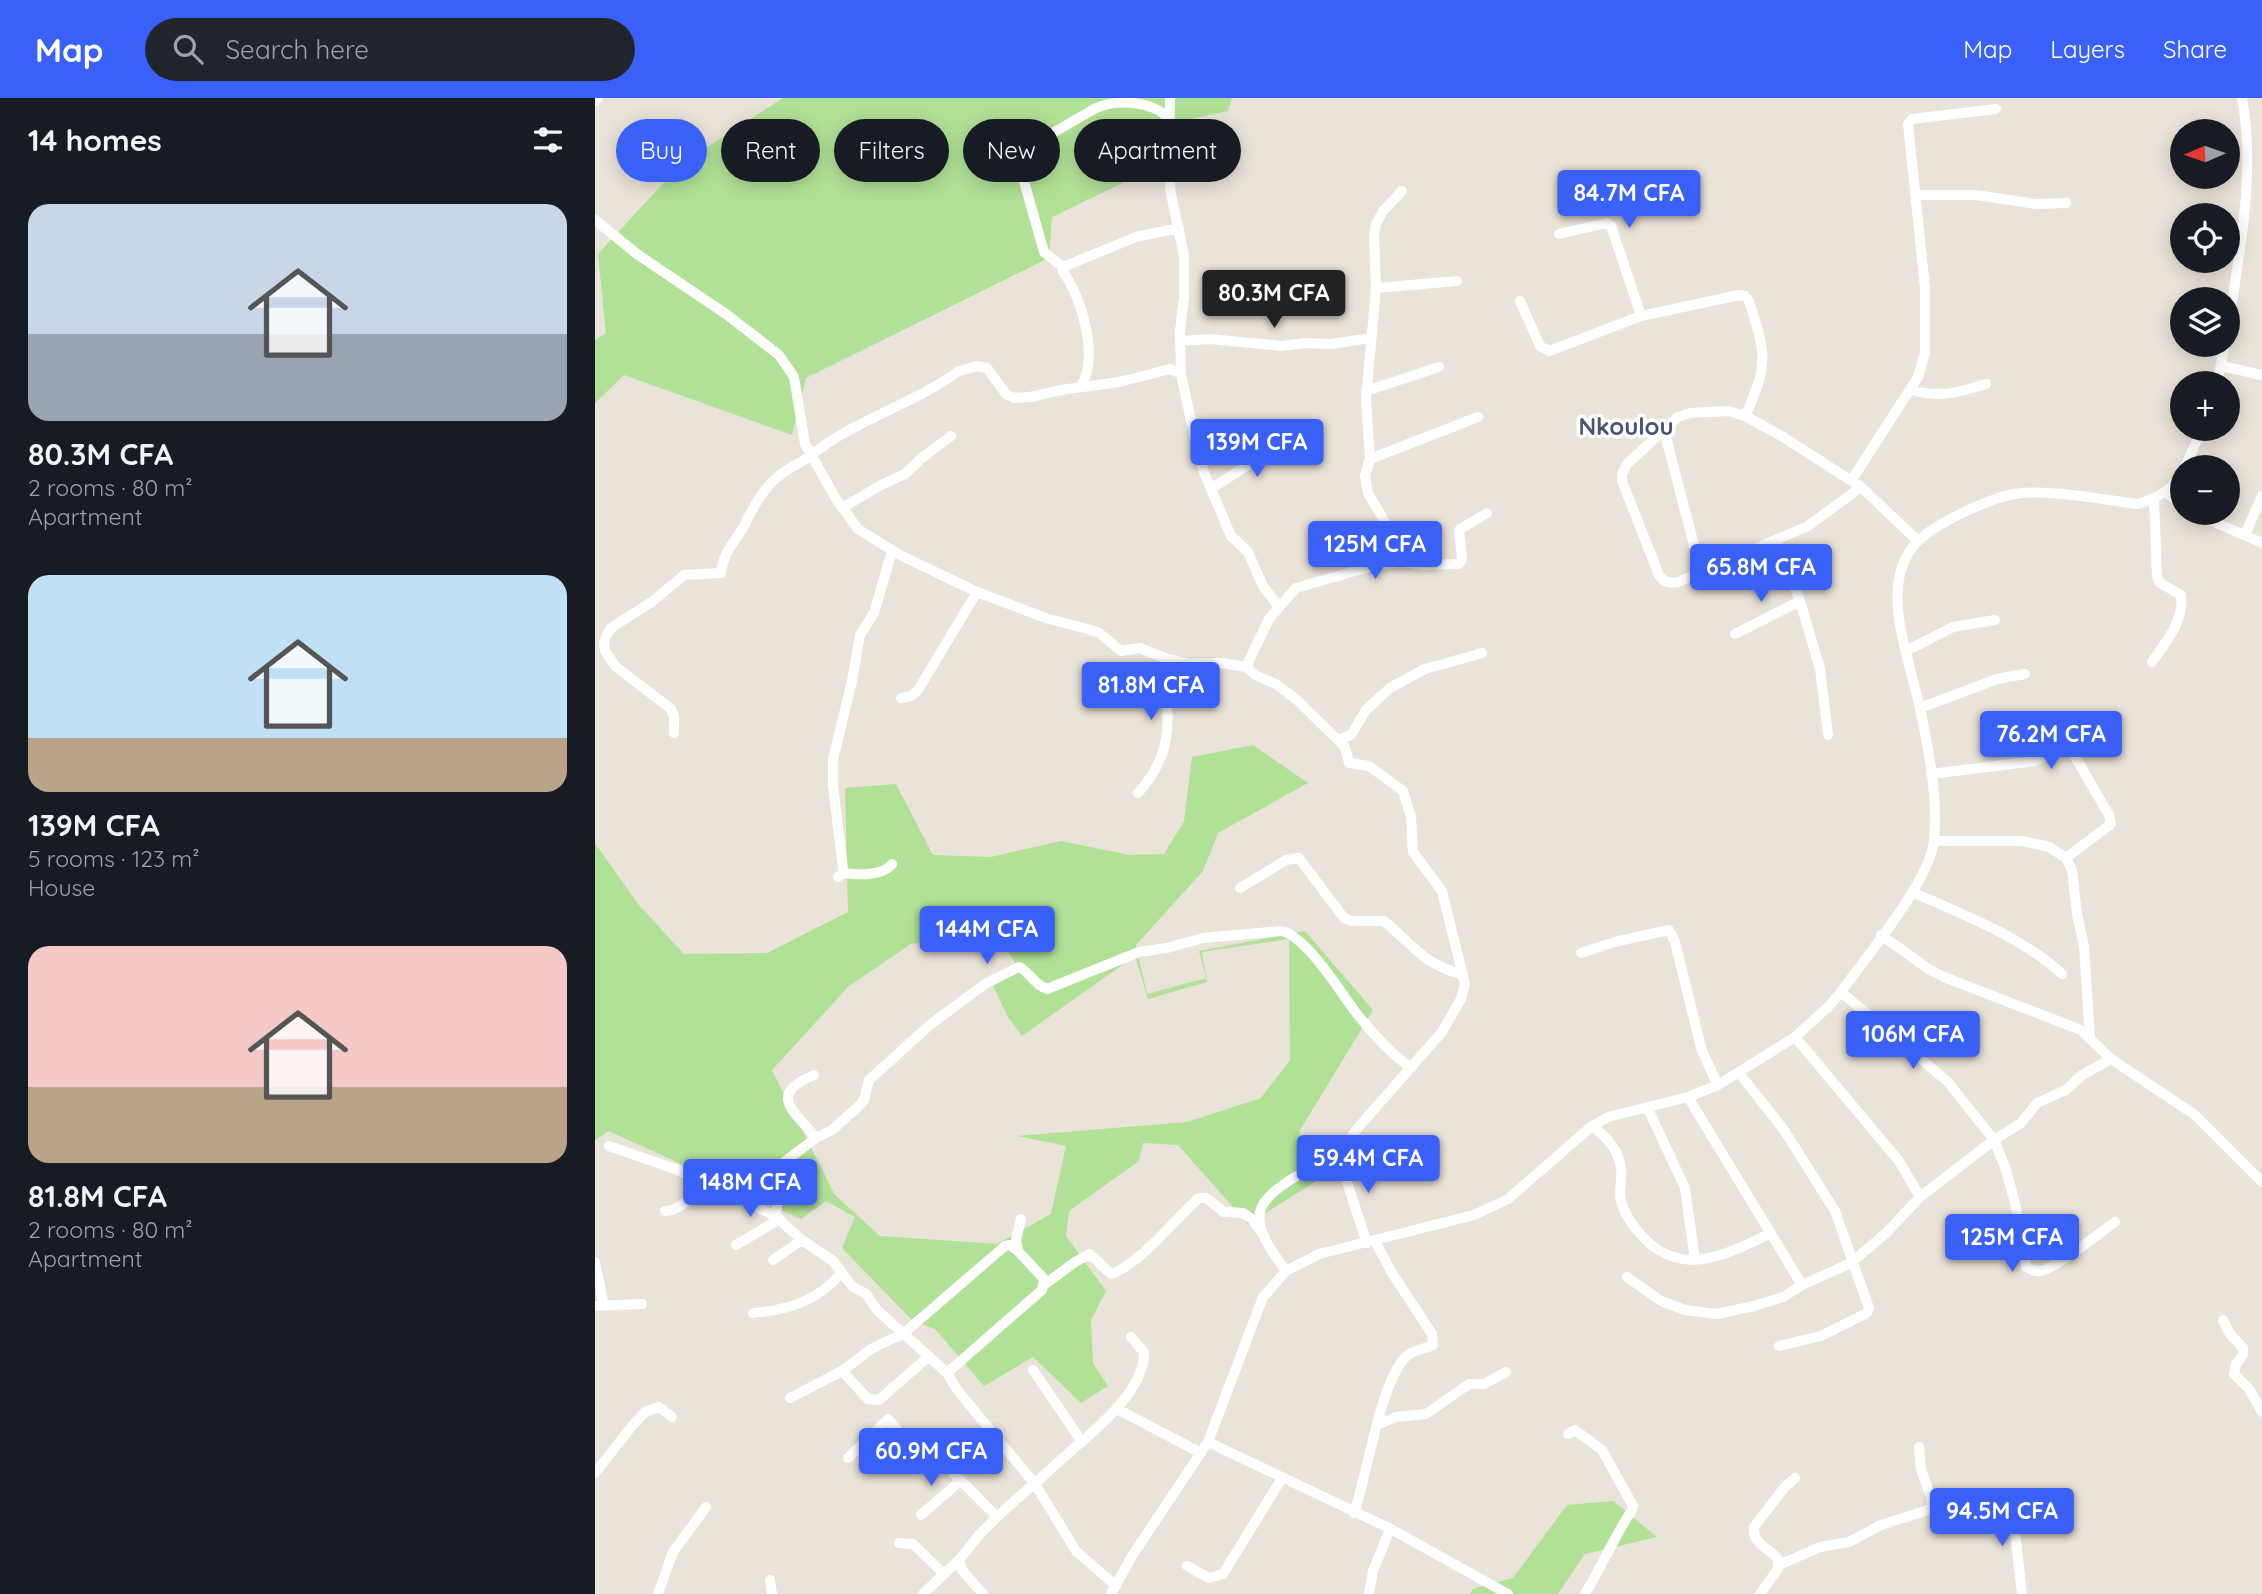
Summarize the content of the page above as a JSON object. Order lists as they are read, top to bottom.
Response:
{
  "districts": ["Nkoulou"],
  "north": "left",
  "page": {
    "header": "Map",
    "search": "Search here",
    "nav": ["Map", "Layers", "Share"],
    "heading": "14 homes",
    "map_buttons": ["+", "−"],
    "chip": [
      "Buy",
      "Rent",
      "Filters",
      "New",
      "Apartment"
    ],
    "price": [
      "84.7M CFA",
      "80.3M CFA",
      "139M CFA",
      "125M CFA",
      "65.8M CFA",
      "81.8M CFA",
      "76.2M CFA",
      "144M CFA",
      "106M CFA",
      "59.4M CFA",
      "148M CFA",
      "125M CFA",
      "60.9M CFA",
      "94.5M CFA"
    ],
    "list": [
      {
        "name": "80.3M CFA",
        "note": "2 rooms · 80 m² · Apartment"
      },
      {
        "name": "139M CFA",
        "note": "5 rooms · 123 m² · House"
      },
      {
        "name": "81.8M CFA",
        "note": "2 rooms · 80 m² · Apartment"
      }
    ]
  }
}
